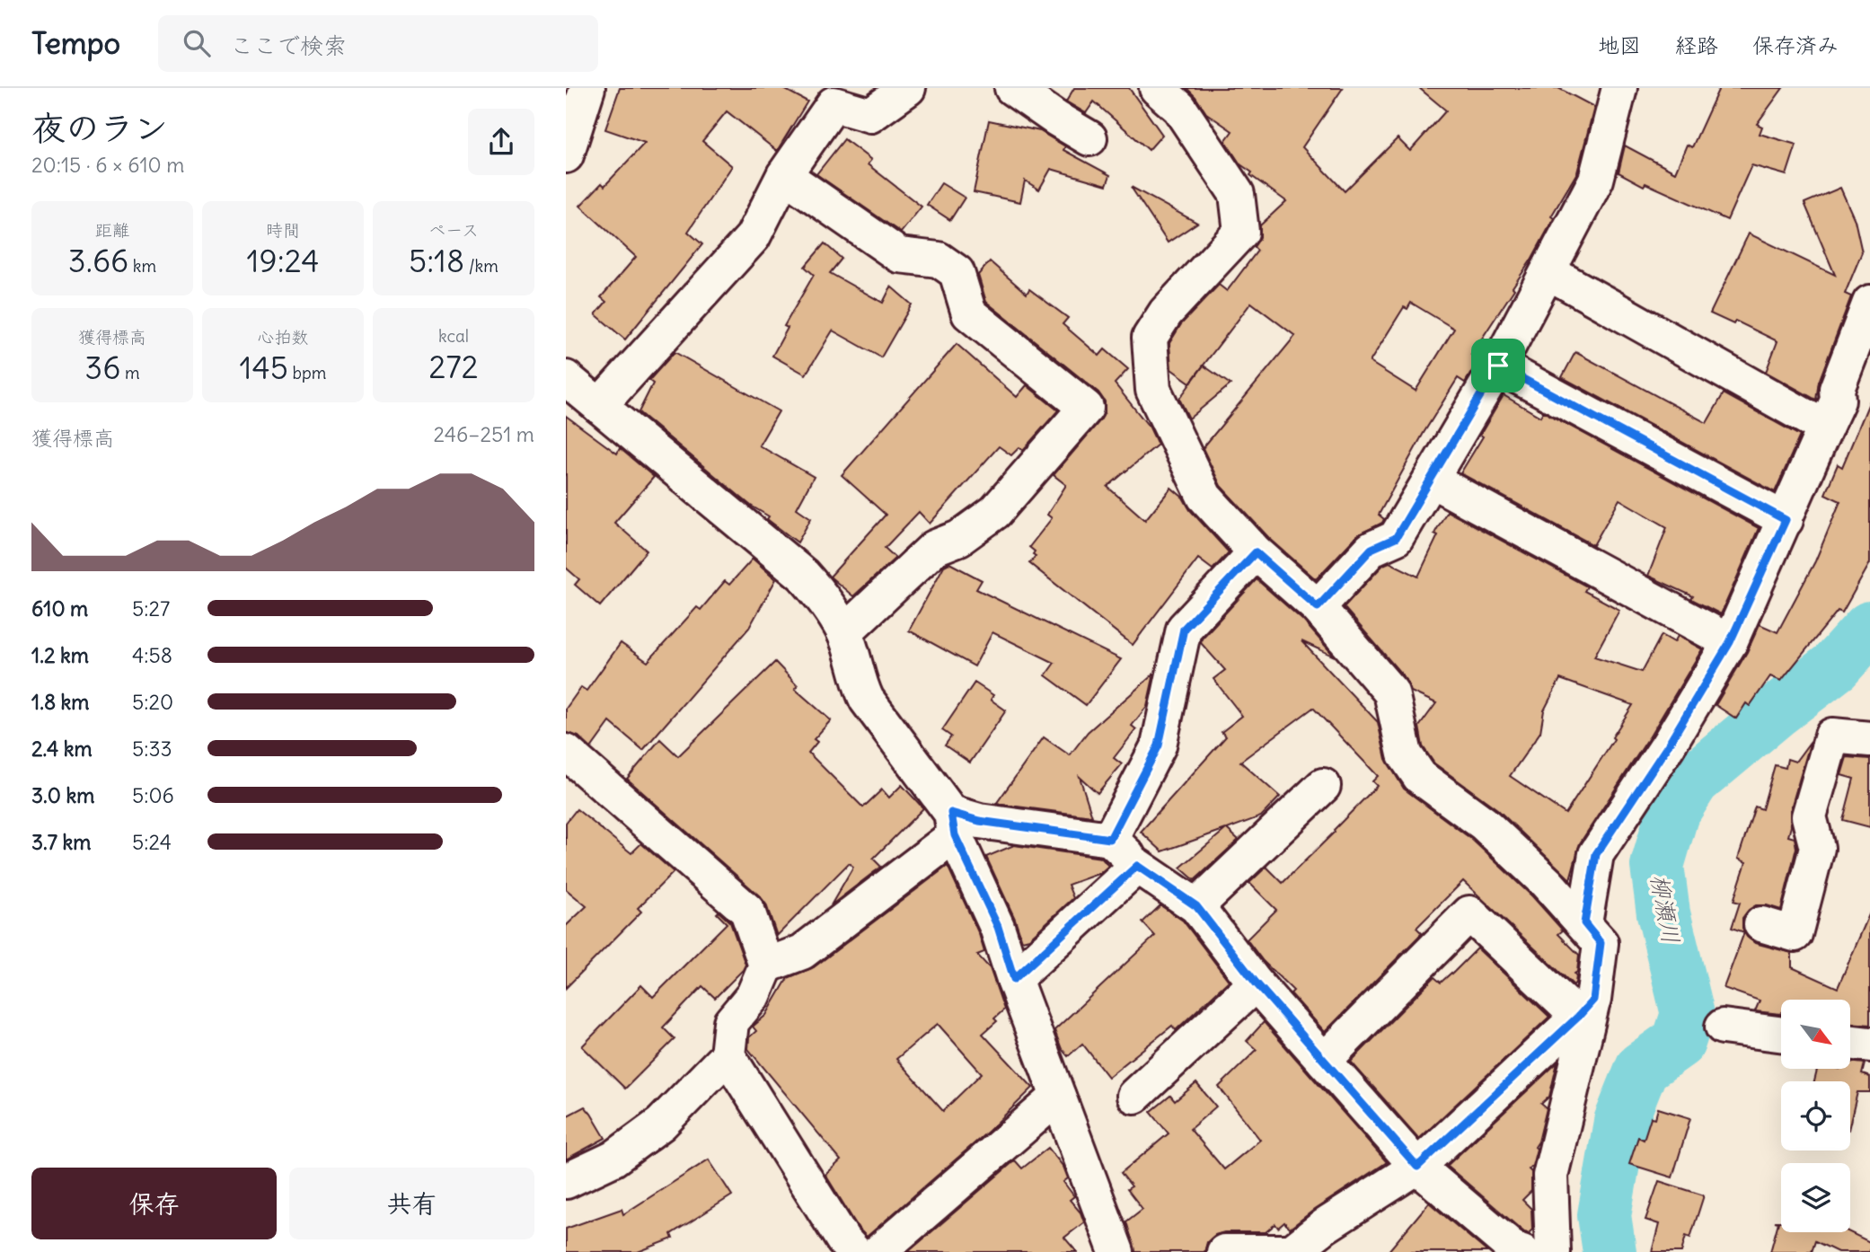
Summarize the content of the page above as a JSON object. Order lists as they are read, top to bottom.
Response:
{
  "water": ["柳瀬川"],
  "north": "bottom right",
  "page": {
    "header": "Tempo",
    "search": "ここで検索",
    "nav": ["地図", "経路", "保存済み"],
    "heading": ["夜のラン", "20:15 · 6 × 610 m"],
    "stats": [
      ["距離", "3.66 km"],
      ["時間", "19:24"],
      ["ペース", "5:18 /km"],
      ["獲得標高", "36 m"],
      ["心拍数", "145 bpm"],
      ["kcal", "272"]
    ],
    "chart": ["獲得標高", "246–251 m"],
    "list": [
      {
        "name": "610 m",
        "note": "5:27"
      },
      {
        "name": "1.2 km",
        "note": "4:58"
      },
      {
        "name": "1.8 km",
        "note": "5:20"
      },
      {
        "name": "2.4 km",
        "note": "5:33"
      },
      {
        "name": "3.0 km",
        "note": "5:06"
      },
      {
        "name": "3.7 km",
        "note": "5:24"
      }
    ],
    "buttons": ["保存", "共有"]
  }
}
